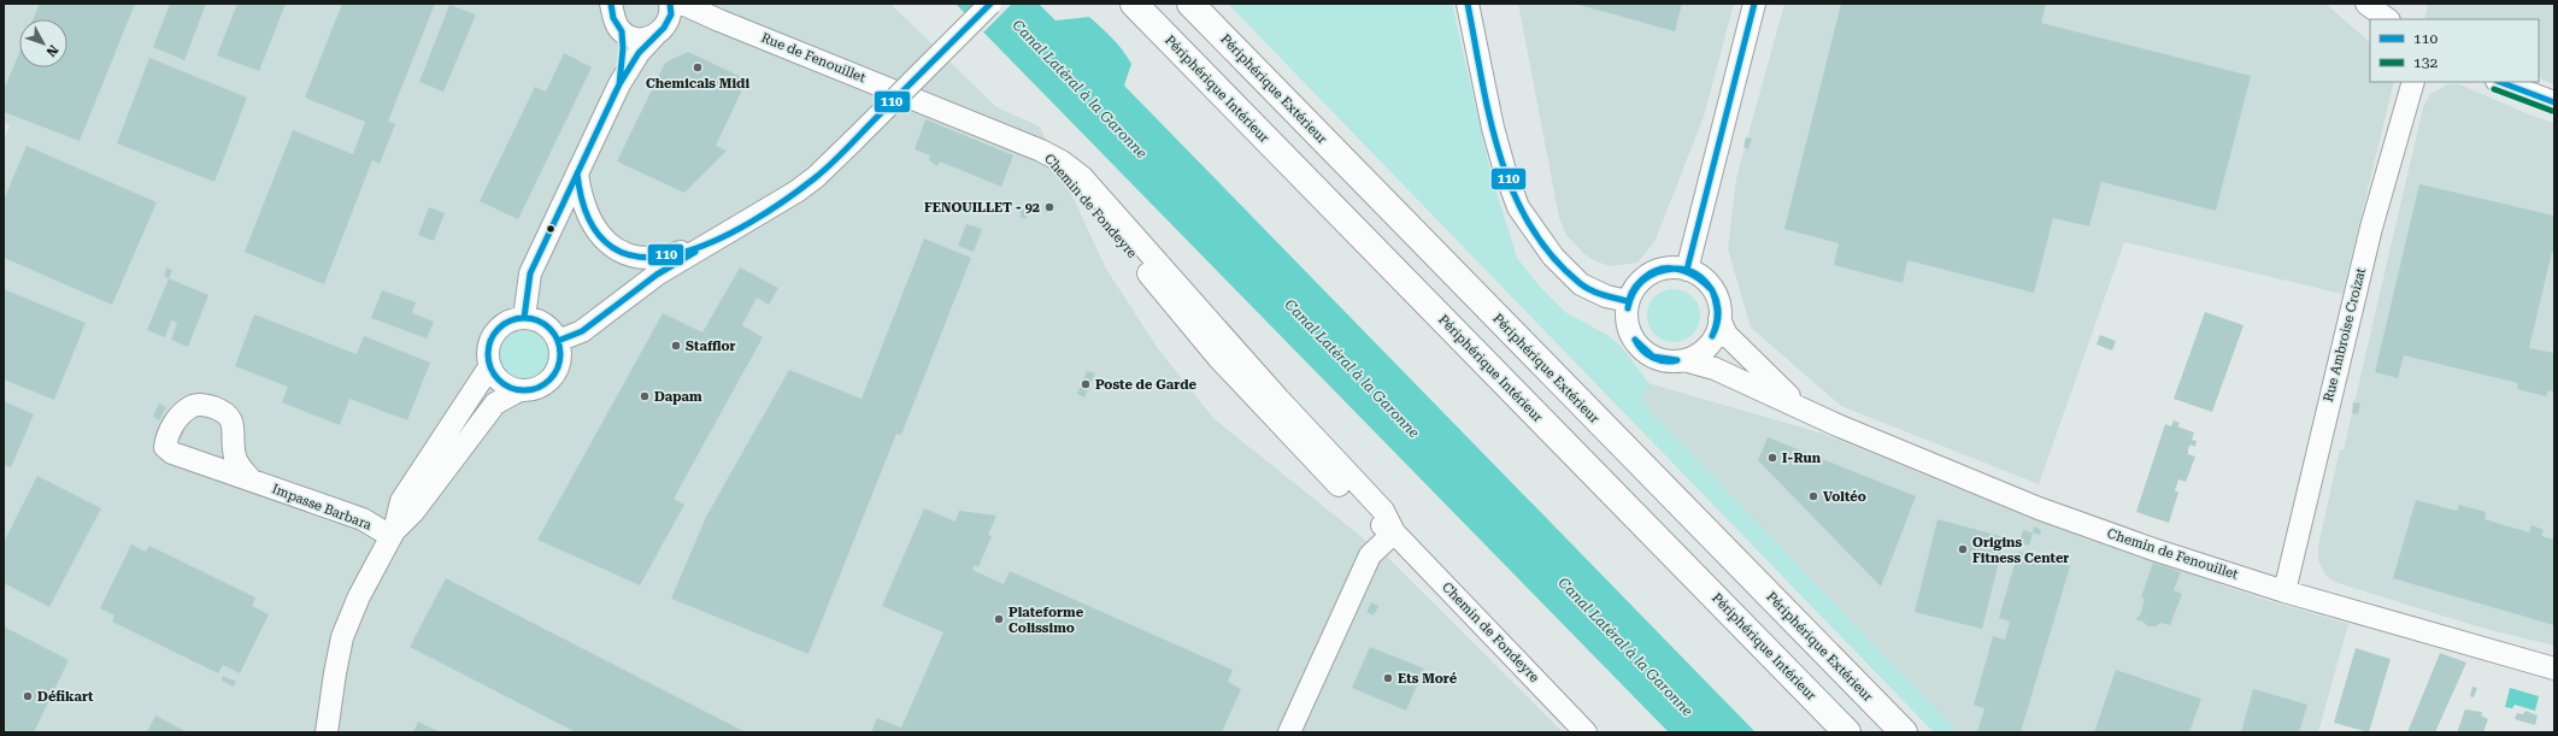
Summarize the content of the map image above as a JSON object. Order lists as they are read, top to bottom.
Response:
{
  "streets": {
    "highway": ["Périphérique Intérieur", "Périphérique Extérieur"],
    "street": [
      "Rue de Fenouillet",
      "Chemin de Fondeyre",
      "Rue Ambroise Croizat",
      "Impasse Barbara",
      "Chemin de Fenouillet"
    ]
  },
  "crossings": [
    ["Rue de Fenouillet", "Chemin de Fondeyre"],
    ["Rue Ambroise Croizat", "Chemin de Fenouillet"]
  ],
  "water": ["Canal Latéral à la Garonne"],
  "places": [
    "Chemicals Midi",
    "FENOUILLET - 92",
    "Stafflor",
    "Poste de Garde",
    "Dapam",
    "I-Run",
    "Voltéo",
    "Origins Fitness Center",
    "Plateforme Colissimo",
    "Ets Moré",
    "Défikart"
  ],
  "lines": ["transit line 110", "transit line 132"],
  "legend": ["110", "132"],
  "north": "bottom right"
}
